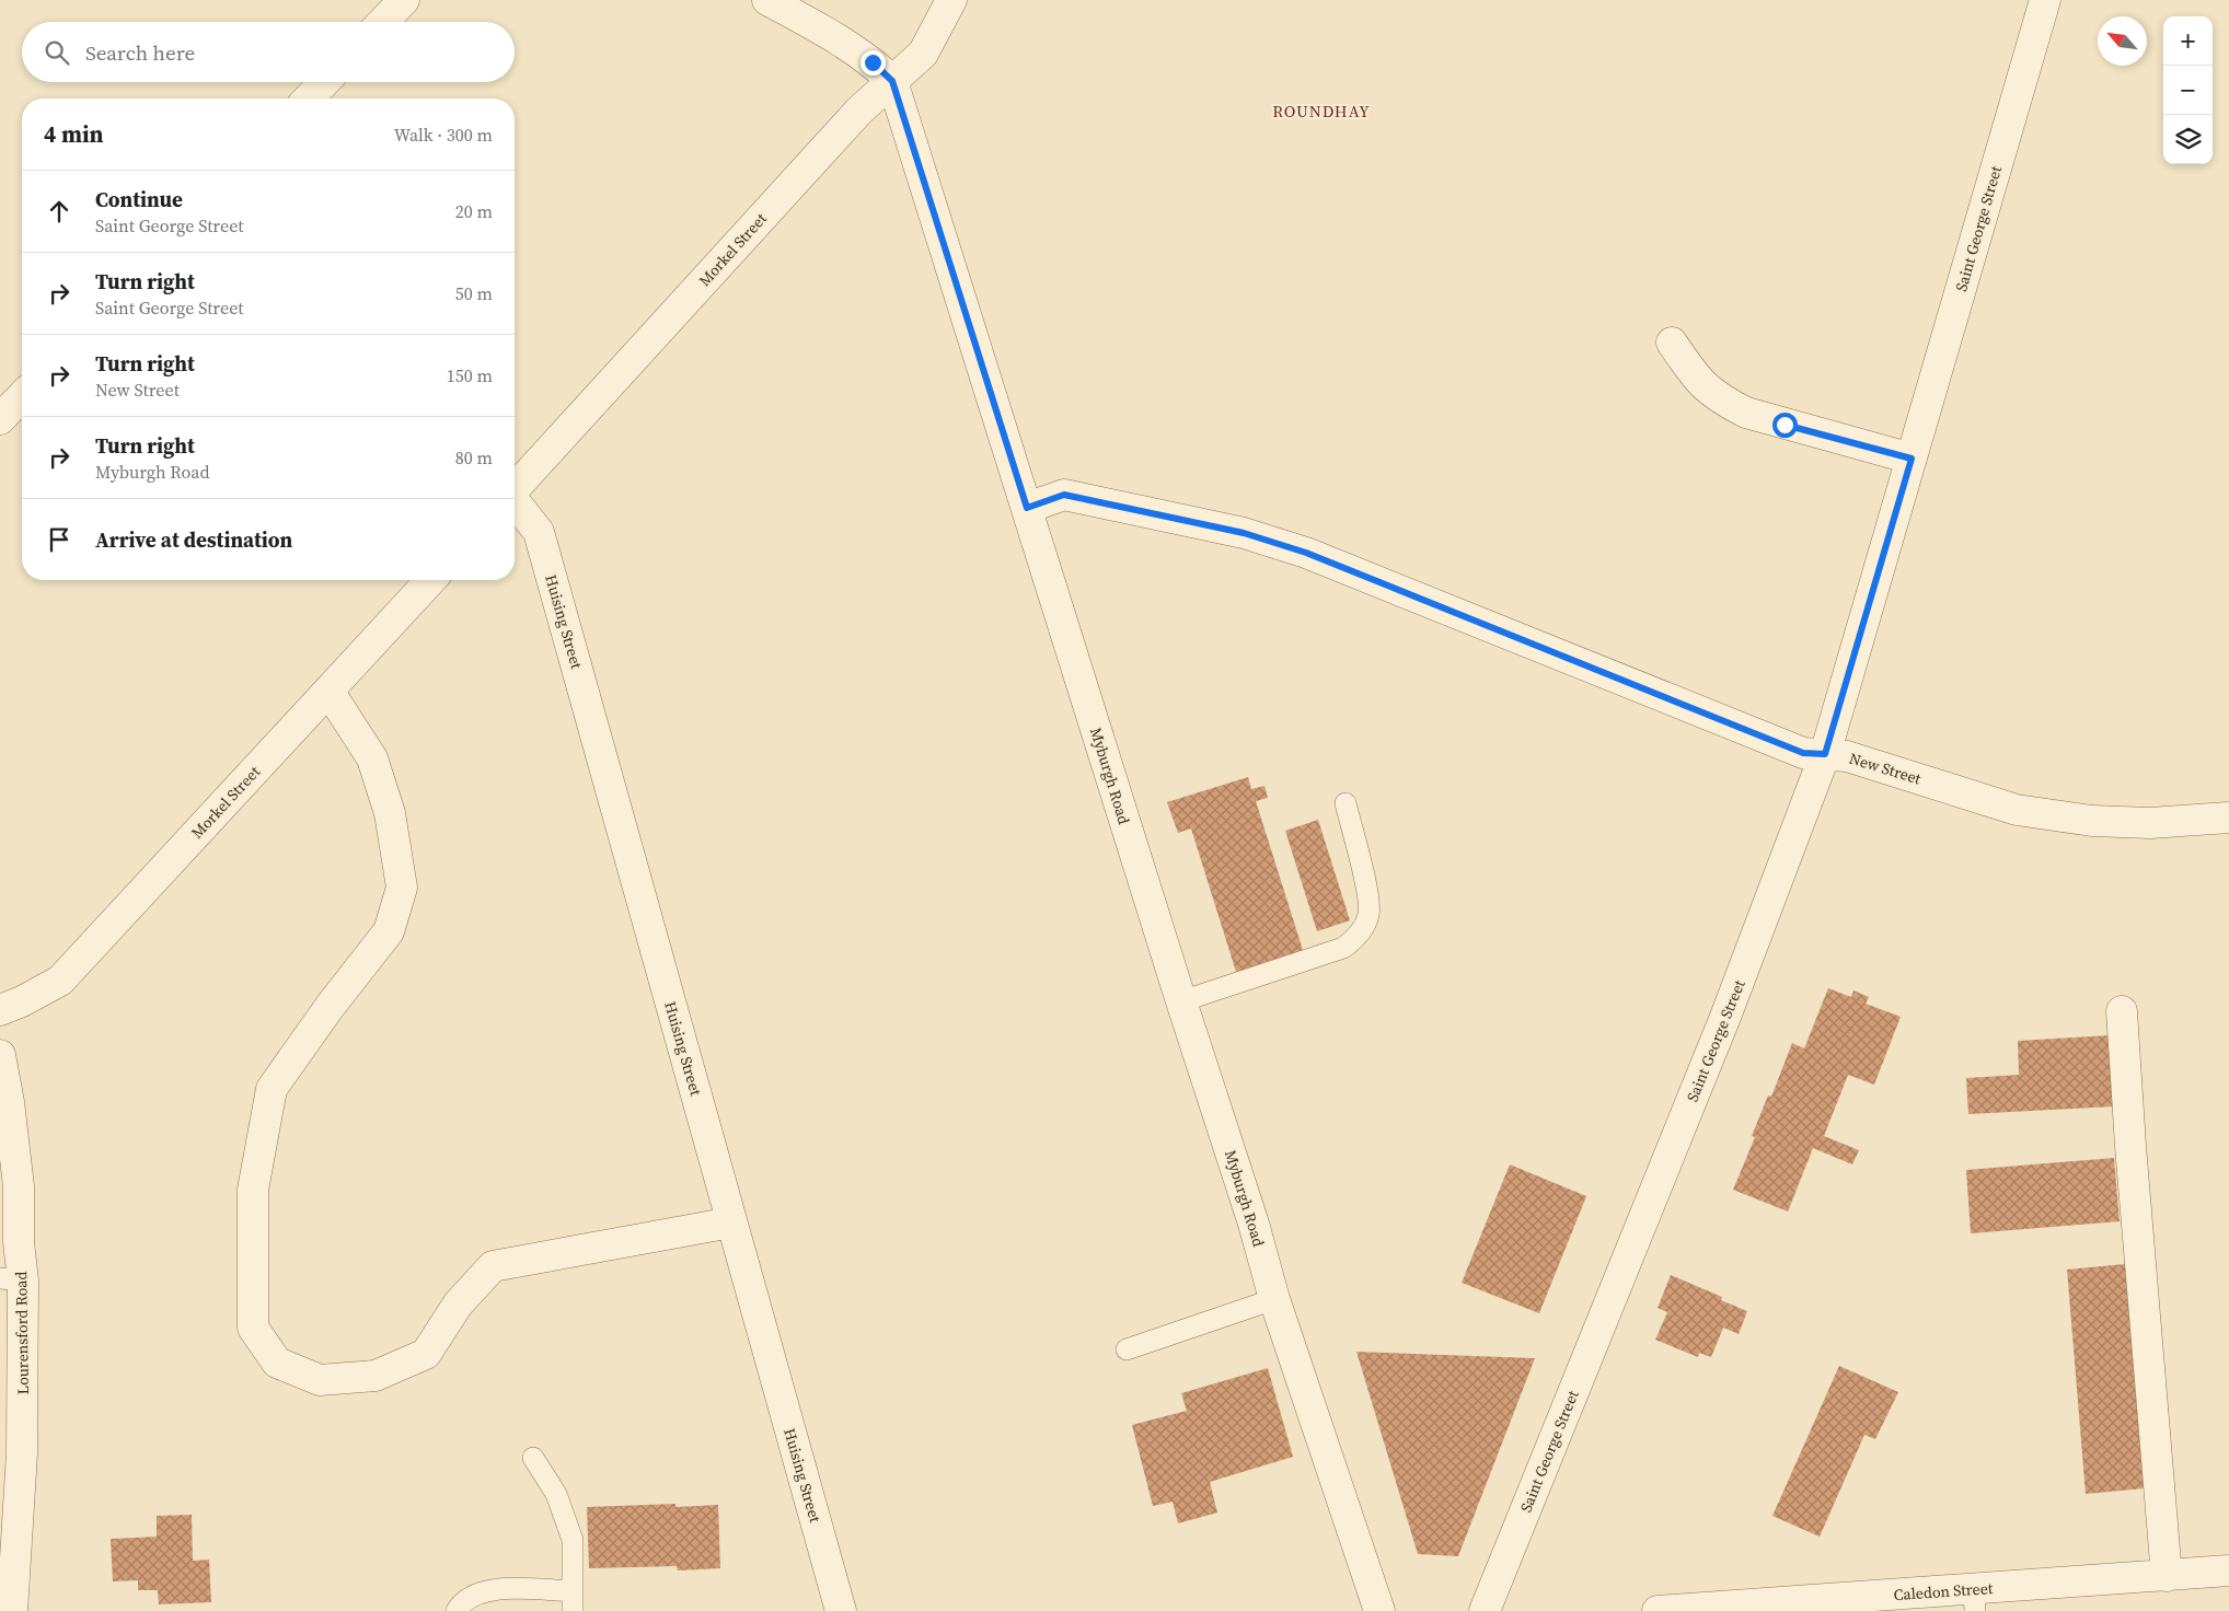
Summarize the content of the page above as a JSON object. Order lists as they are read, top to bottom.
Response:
{
  "streets": {
    "street": [
      "Saint George Street",
      "Morkel Street",
      "Huising Street",
      "New Street",
      "Myburgh Road",
      "Lourensford Road",
      "Caledon Street"
    ]
  },
  "crossings": [
    ["Saint George Street", "New Street"],
    ["Morkel Street", "Myburgh Road"],
    ["New Street", "Myburgh Road"]
  ],
  "districts": ["ROUNDHAY"],
  "north": "top left",
  "page": {
    "map_buttons": ["+", "−"],
    "search": "Search here",
    "heading": ["4 min", "Walk · 300 m"],
    "list": [
      ["Continue", "Saint George Street", "20 m"],
      ["Turn right", "Saint George Street", "50 m"],
      ["Turn right", "New Street", "150 m"],
      ["Turn right", "Myburgh Road", "80 m"],
      "Arrive at destination"
    ]
  }
}
